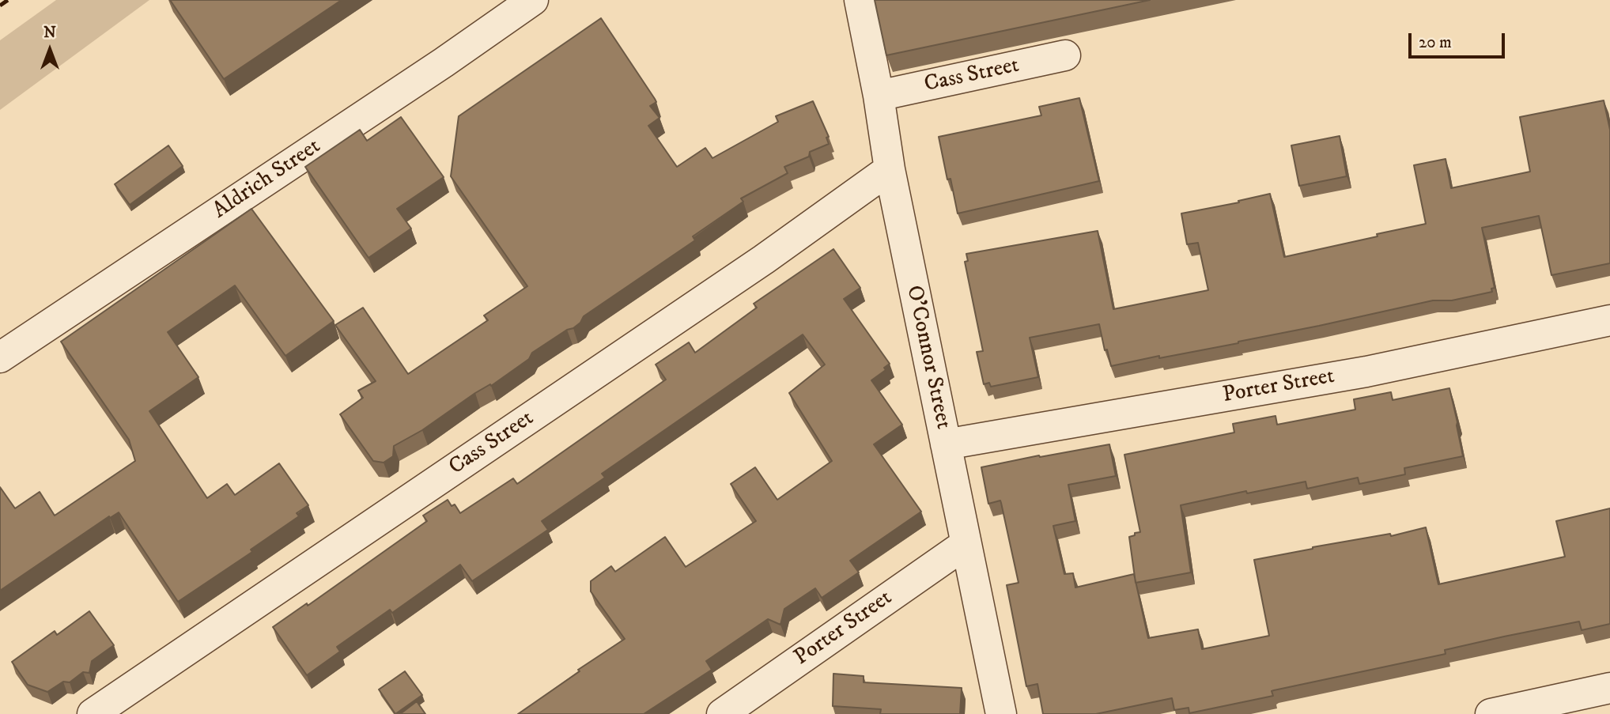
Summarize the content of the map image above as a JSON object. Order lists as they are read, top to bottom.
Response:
{
  "streets": {
    "street": [
      "Cass Street",
      "Aldrich Street",
      "O'Connor Street",
      "Porter Street"
    ]
  },
  "crossings": [
    ["Cass Street", "O'Connor Street"],
    ["O'Connor Street", "Porter Street"]
  ],
  "scale_bar": "20 m",
  "north": "top"
}
